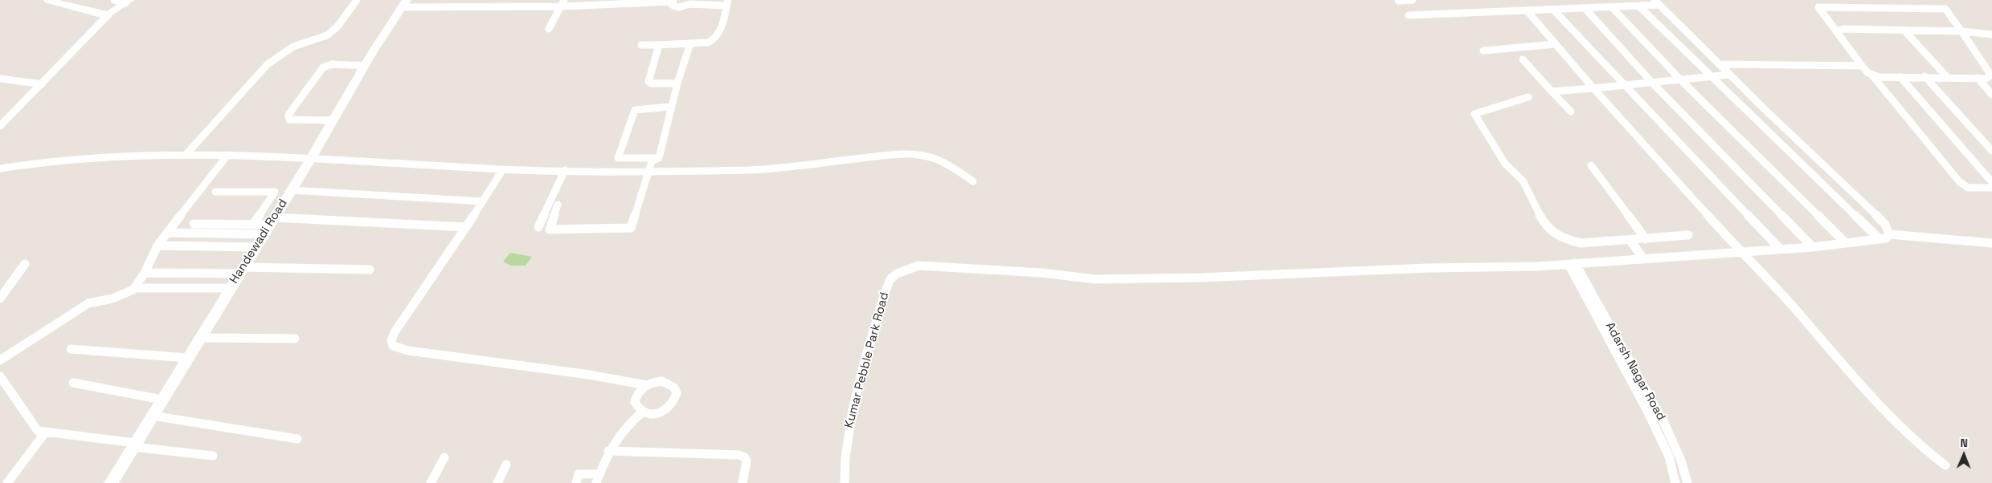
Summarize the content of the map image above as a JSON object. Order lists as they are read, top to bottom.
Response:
{
  "streets": {
    "main road": ["Handewadi Road"],
    "street": ["Kumar Pebble Park Road", "Adarsh Nagar Road"]
  },
  "crossings": [
    ["Kumar Pebble Park Road", "Adarsh Nagar Road"]
  ],
  "north": "top"
}
